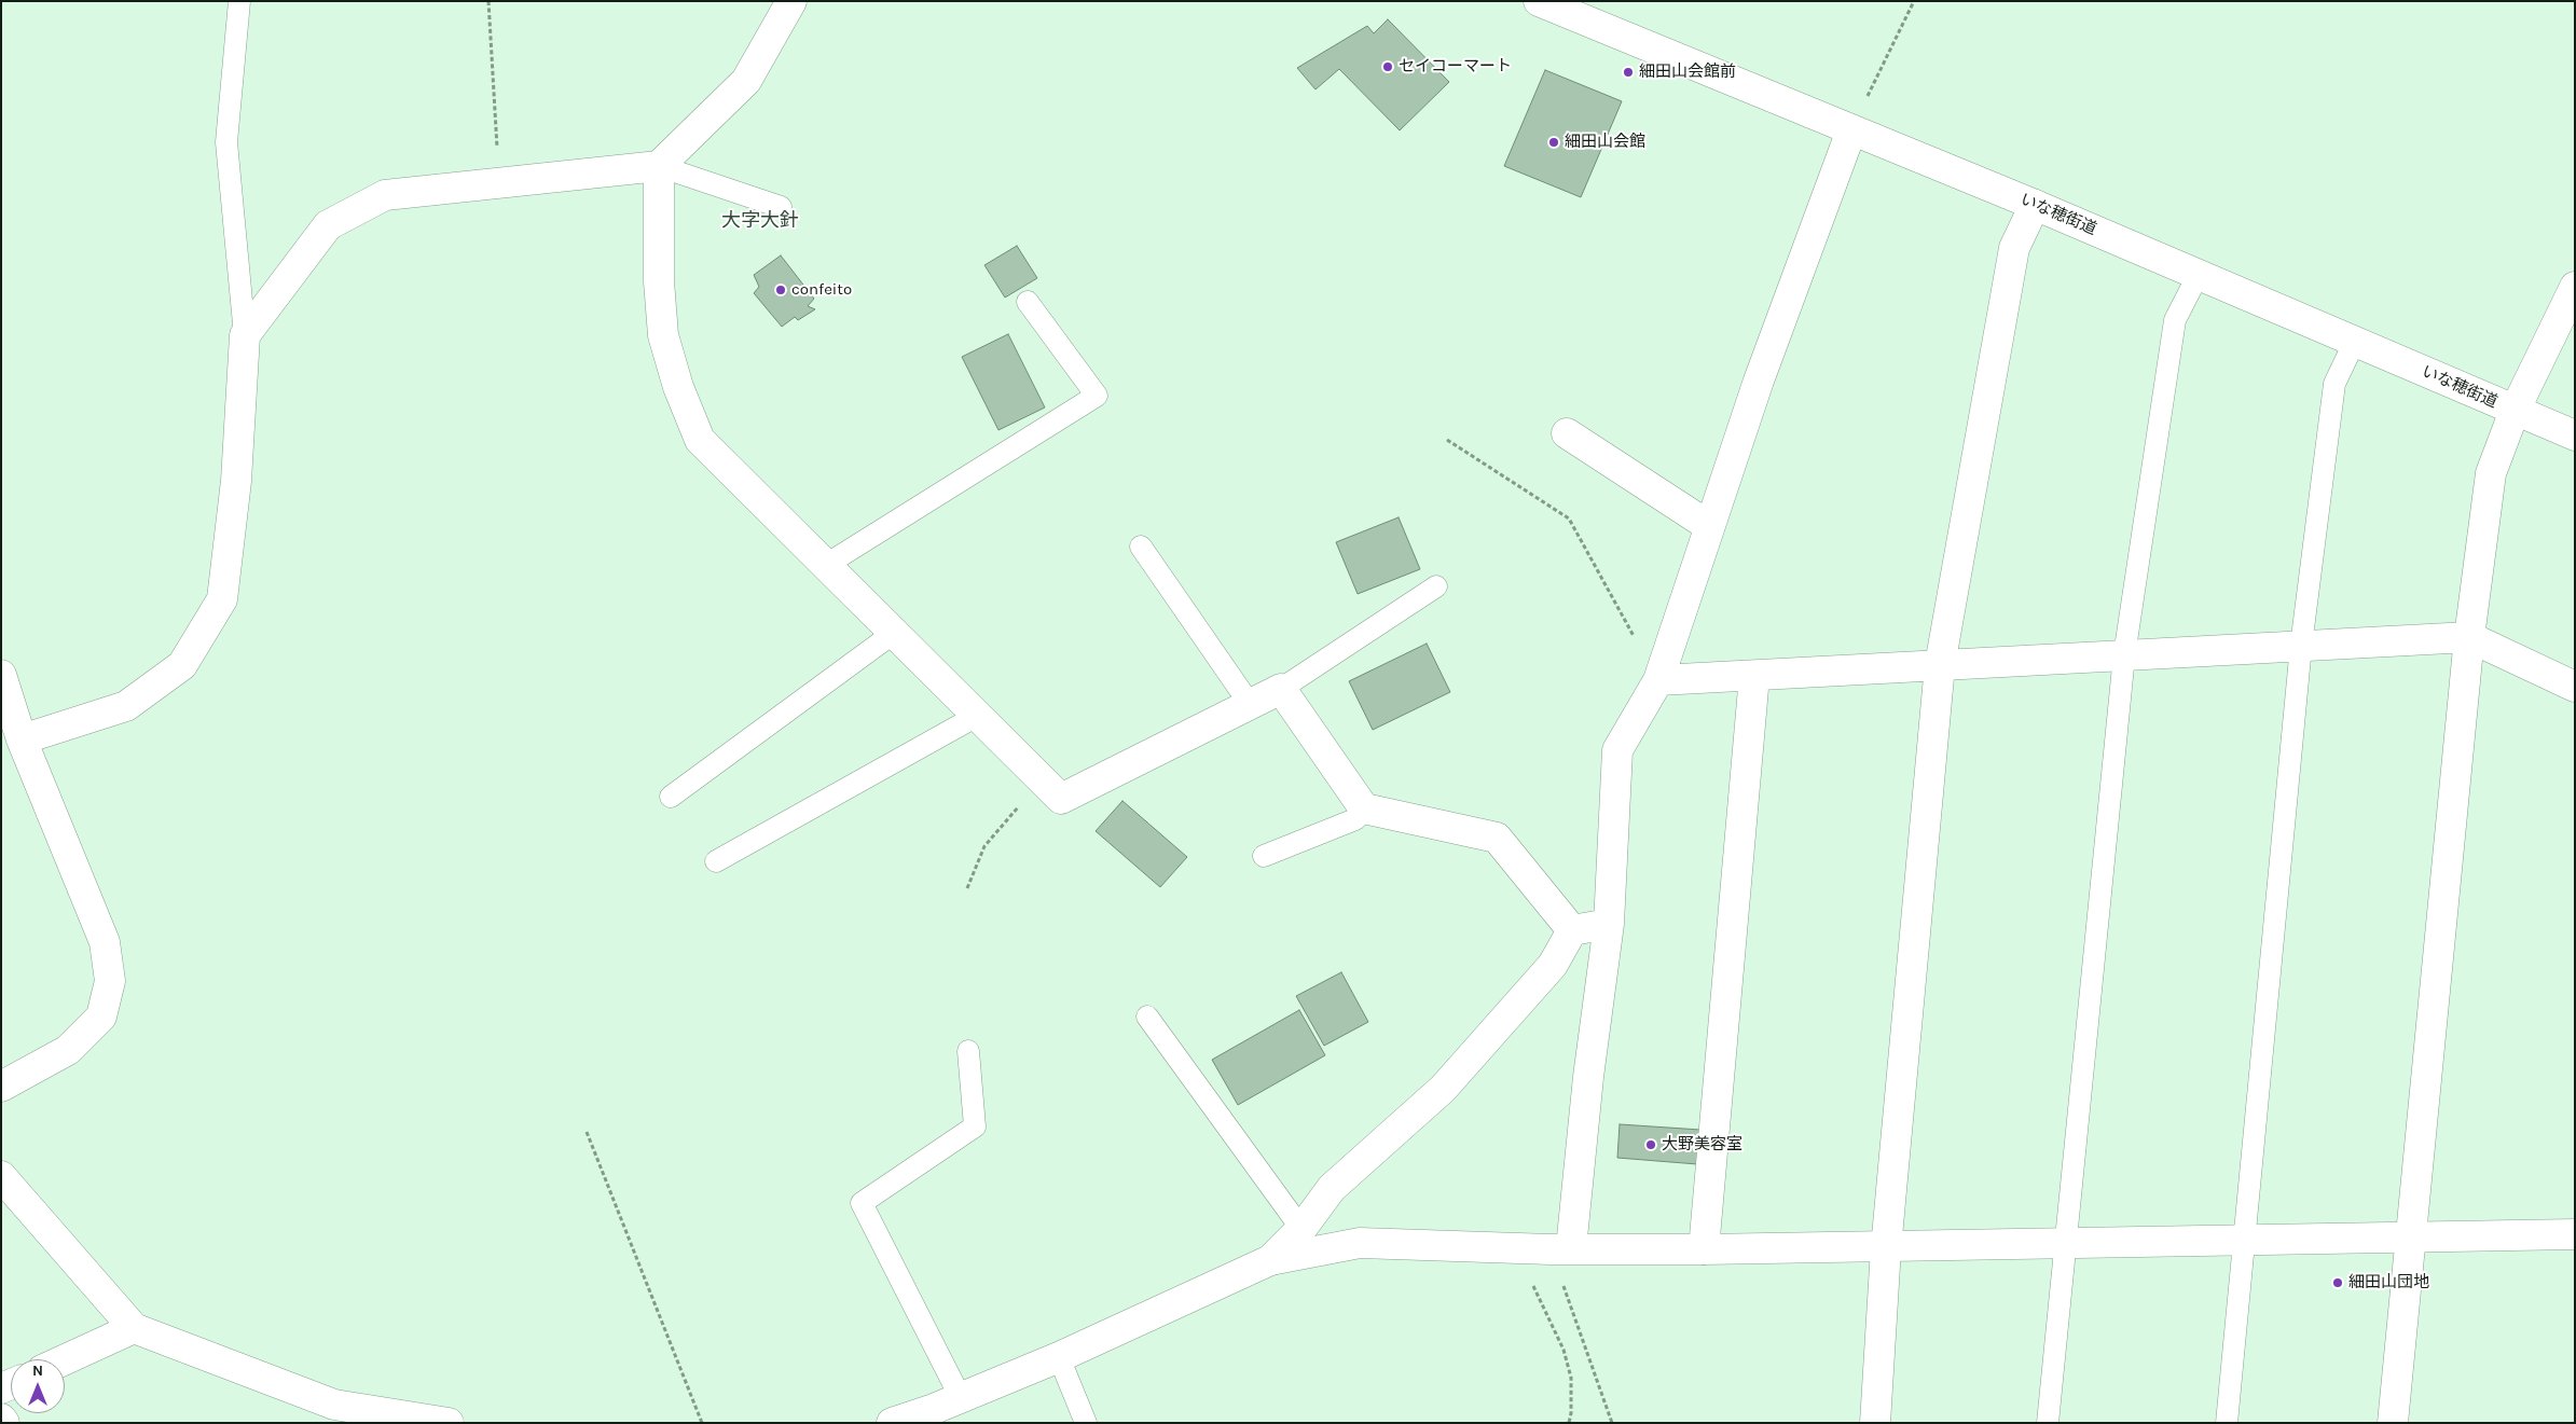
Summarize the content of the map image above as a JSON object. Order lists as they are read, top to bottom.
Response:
{
  "streets": {
    "street": ["いな穂街道"]
  },
  "districts": ["大字大針"],
  "places": [
    "セイコーマート",
    "細田山会館前",
    "細田山会館",
    "confeito",
    "大野美容室",
    "細田山団地"
  ],
  "north": "top"
}
